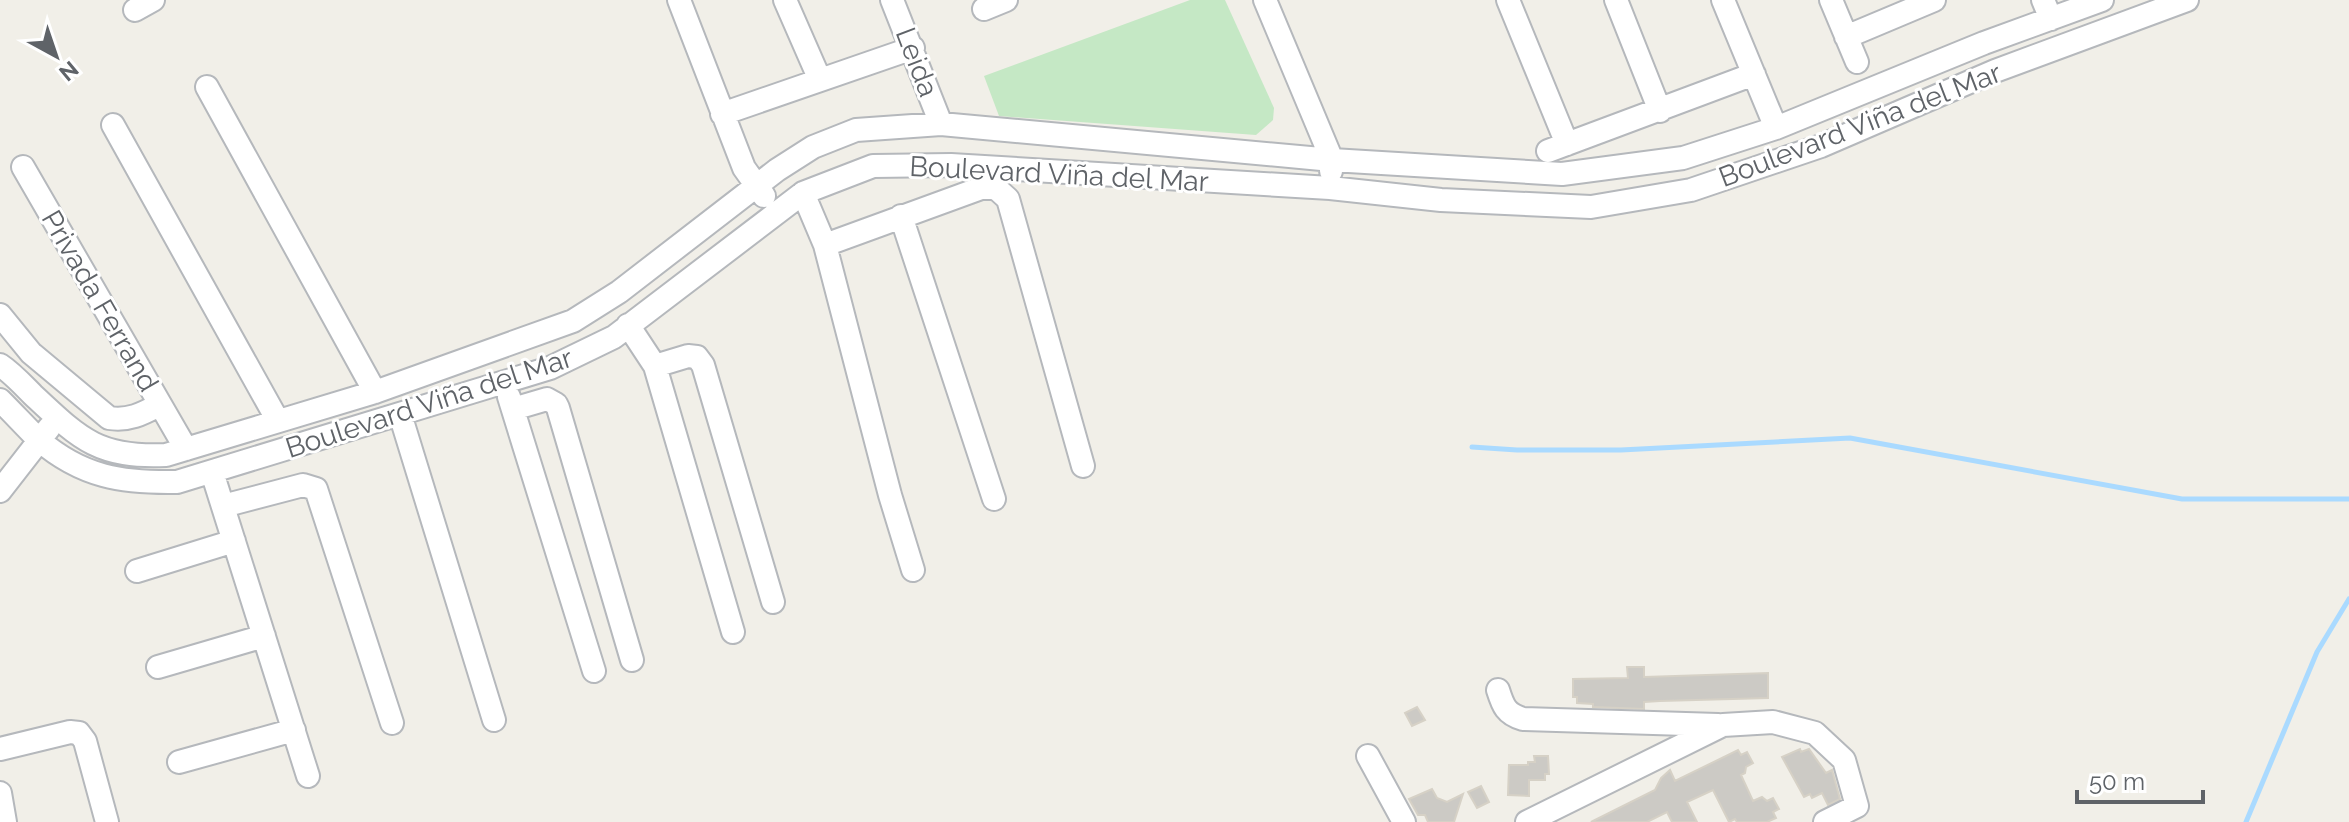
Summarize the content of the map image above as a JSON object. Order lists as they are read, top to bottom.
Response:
{
  "streets": {
    "street": ["Leida", "Boulevard Viña del Mar", "Privada Ferrand"]
  },
  "crossings": [
    ["Leida", "Boulevard Viña del Mar"],
    ["Boulevard Viña del Mar", "Privada Ferrand"]
  ],
  "scale_bar": "50 m",
  "north": "bottom right"
}
